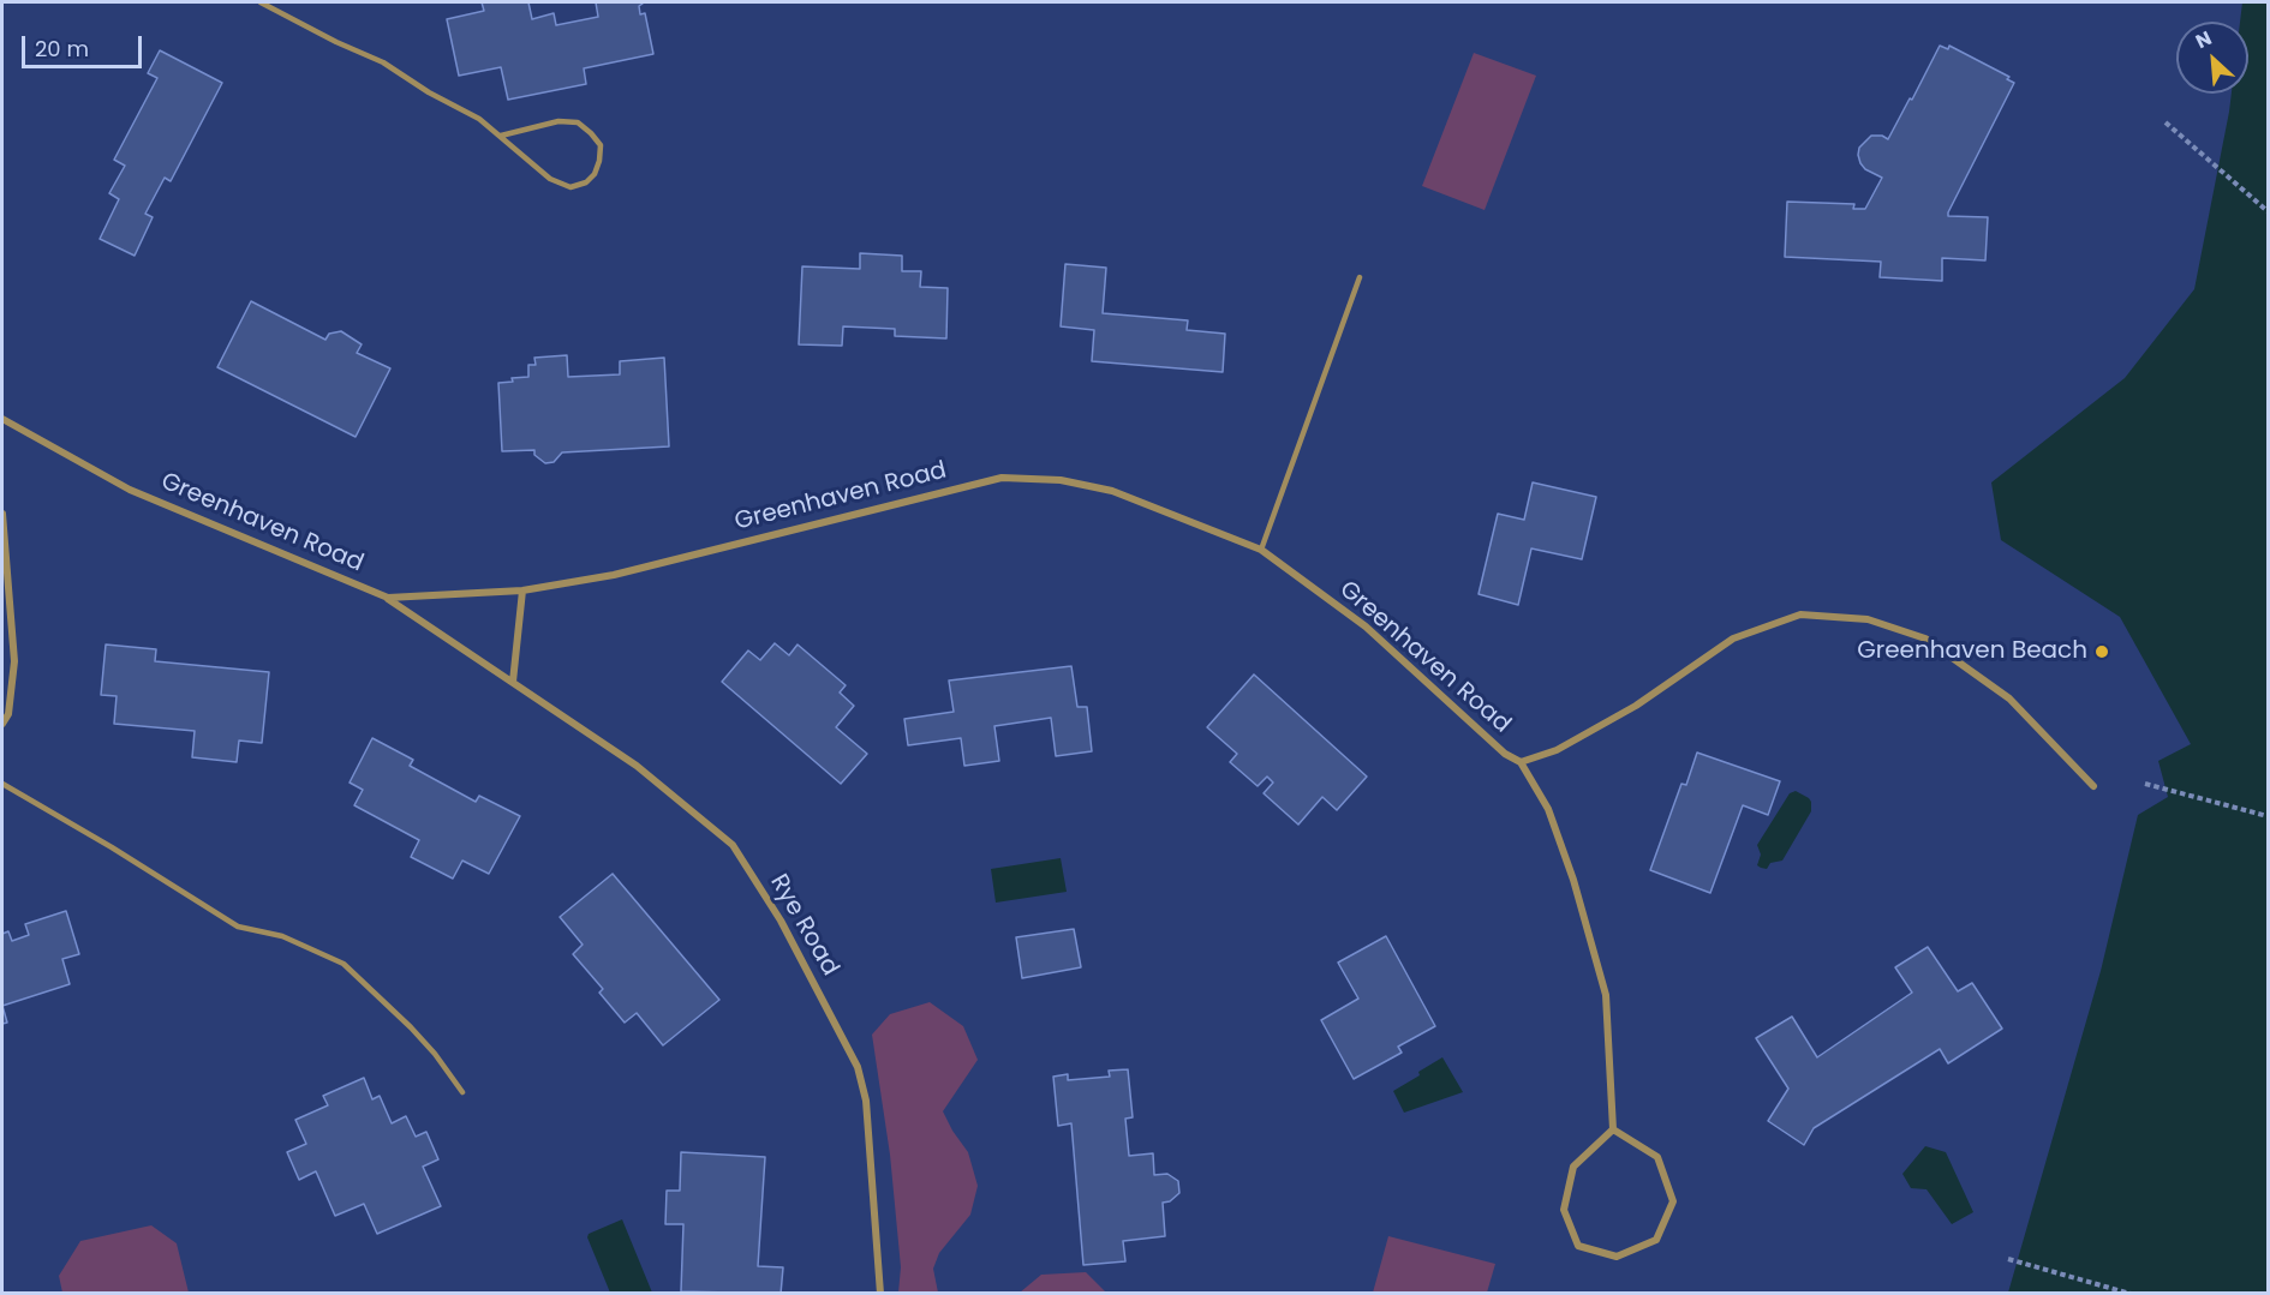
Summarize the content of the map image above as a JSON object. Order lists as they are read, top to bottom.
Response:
{
  "streets": {
    "street": ["Greenhaven Road", "Rye Road"]
  },
  "crossings": [
    ["Greenhaven Road", "Rye Road"]
  ],
  "places": ["Greenhaven Beach"],
  "scale_bar": "20 m",
  "north": "top left"
}
